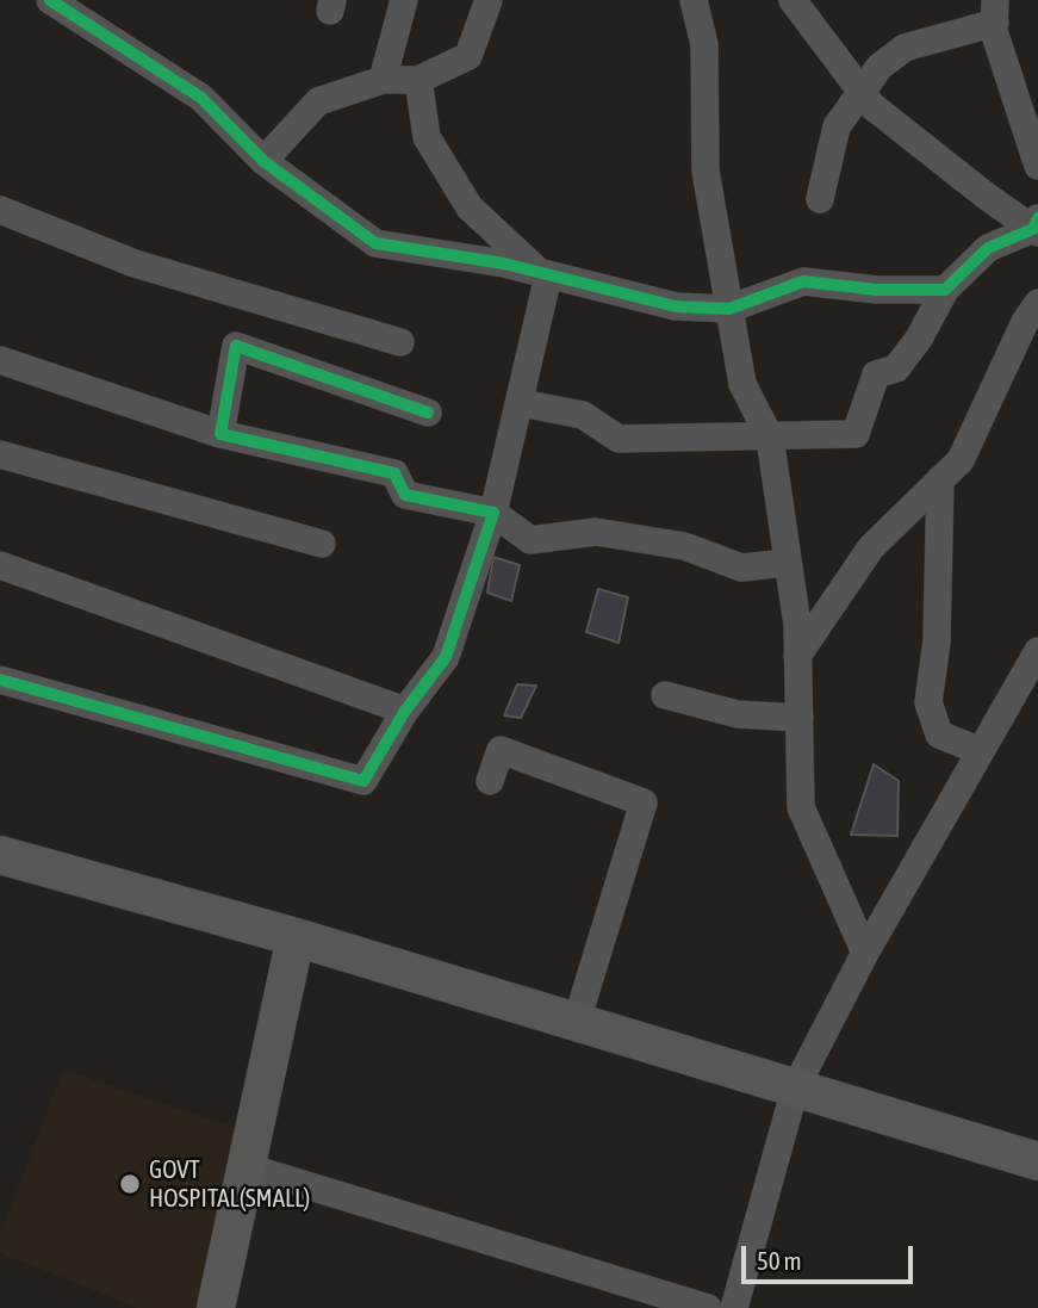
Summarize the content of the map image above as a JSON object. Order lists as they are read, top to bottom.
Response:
{
  "places": ["GOVT HOSPITAL(SMALL)"],
  "scale_bar": "50 m"
}
